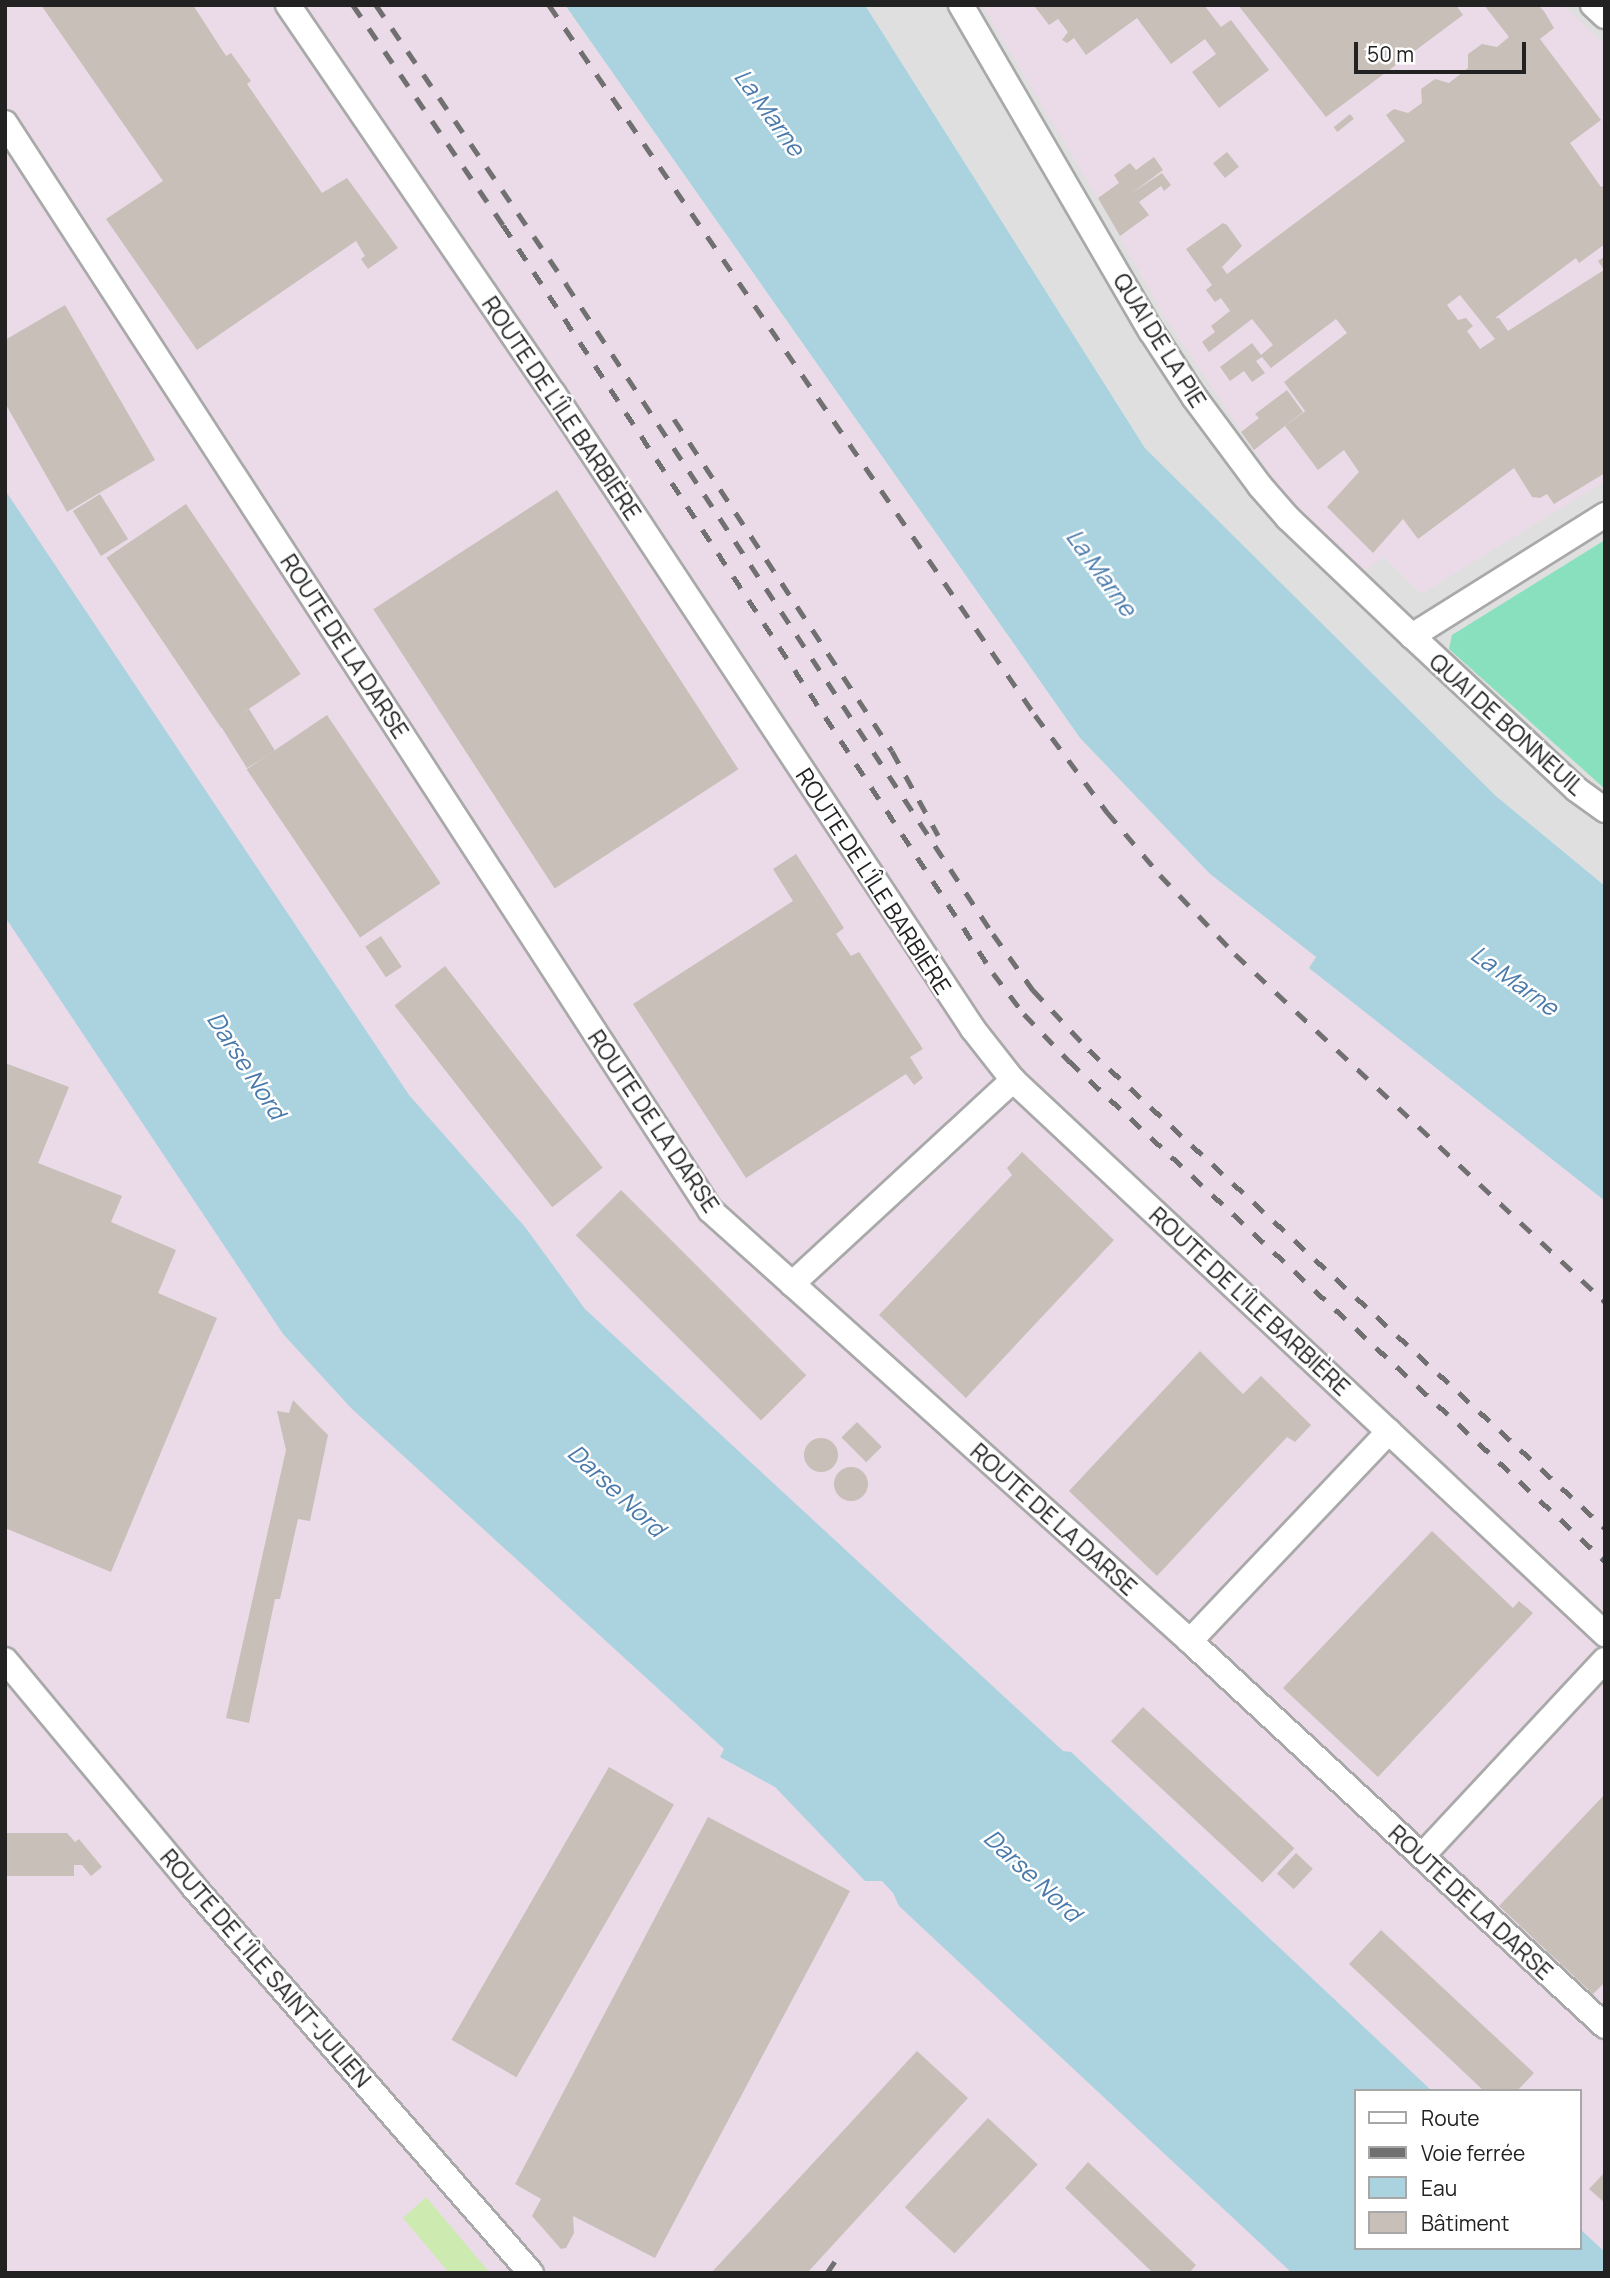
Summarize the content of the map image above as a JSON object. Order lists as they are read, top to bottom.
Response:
{
  "streets": {
    "street": [
      "QUAI DE LA PIE",
      "ROUTE DE L'ÎLE BARBIÈRE",
      "ROUTE DE LA DARSE",
      "QUAI DE BONNEUIL",
      "ROUTE DE L'ÎLE SAINT-JULIEN"
    ]
  },
  "crossings": [
    ["QUAI DE LA PIE", "QUAI DE BONNEUIL"]
  ],
  "water": ["La Marne", "Darse Nord"],
  "legend": [
    "Route",
    "Voie ferrée",
    "Eau",
    "Bâtiment"
  ],
  "scale_bar": "50 m"
}
